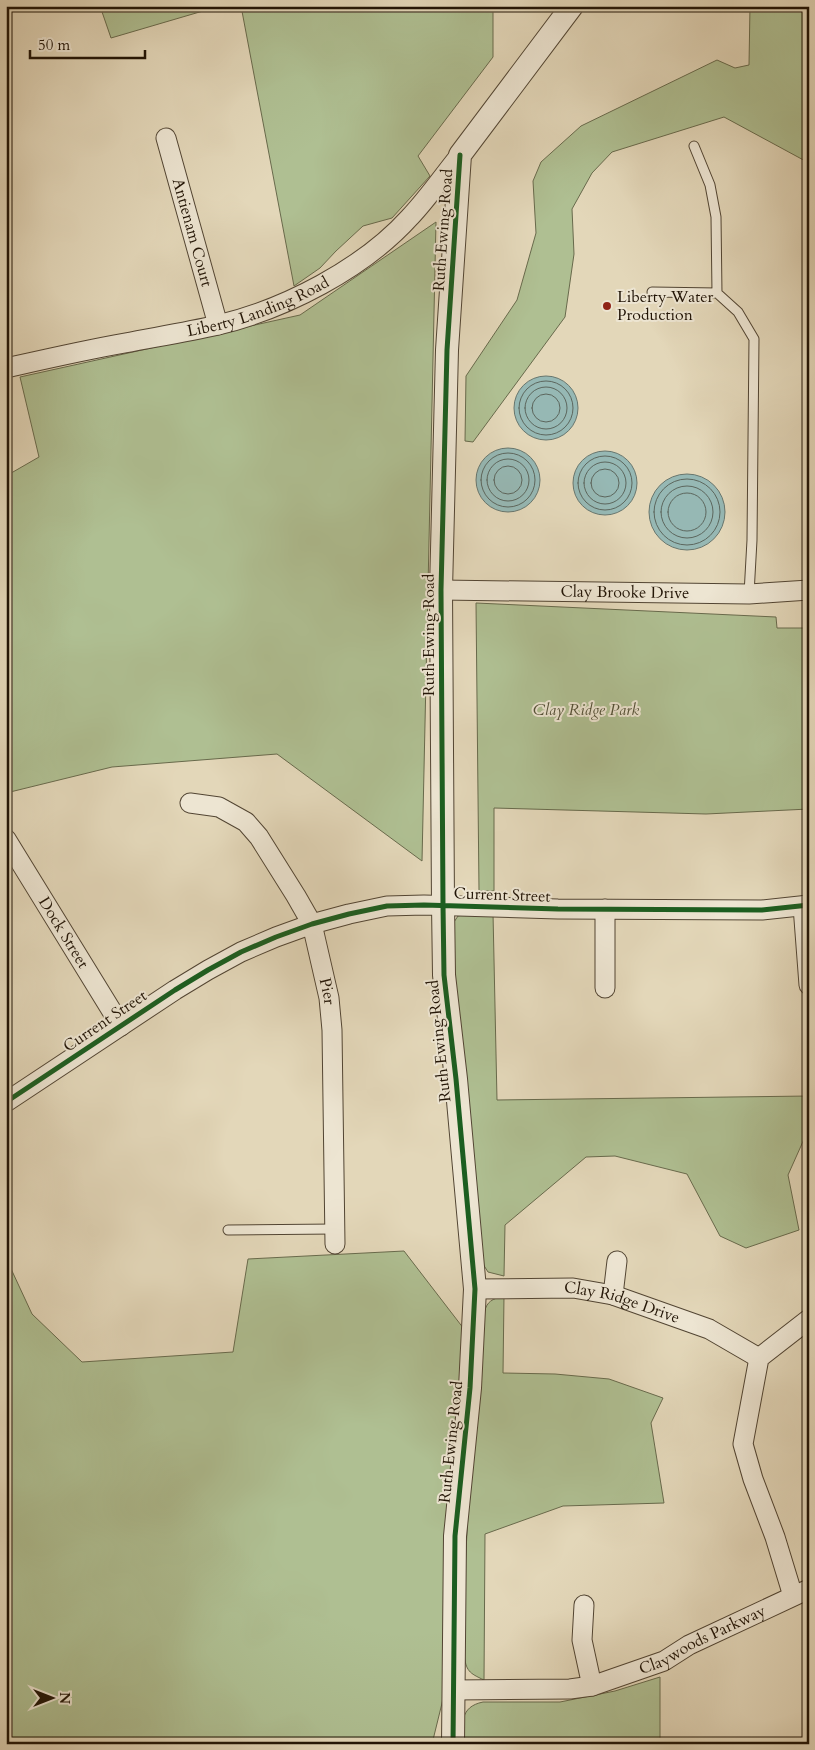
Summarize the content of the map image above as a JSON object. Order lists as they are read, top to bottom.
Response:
{
  "streets": {
    "street": [
      "Ruth Ewing Road",
      "Antienam Court",
      "Liberty Landing Road",
      "Clay Brooke Drive",
      "Current Street",
      "Dock Street",
      "Pier",
      "Clay Ridge Drive",
      "Claywoods Parkway"
    ]
  },
  "crossings": [
    ["Ruth Ewing Road", "Liberty Landing Road"],
    ["Ruth Ewing Road", "Clay Brooke Drive"],
    ["Ruth Ewing Road", "Current Street"],
    ["Ruth Ewing Road", "Clay Ridge Drive"],
    ["Ruth Ewing Road", "Claywoods Parkway"],
    ["Antienam Court", "Liberty Landing Road"],
    ["Current Street", "Dock Street"],
    ["Current Street", "Pier"]
  ],
  "parks": ["Clay Ridge Park"],
  "places": ["Liberty Water Production"],
  "scale_bar": "50 m",
  "north": "right"
}
